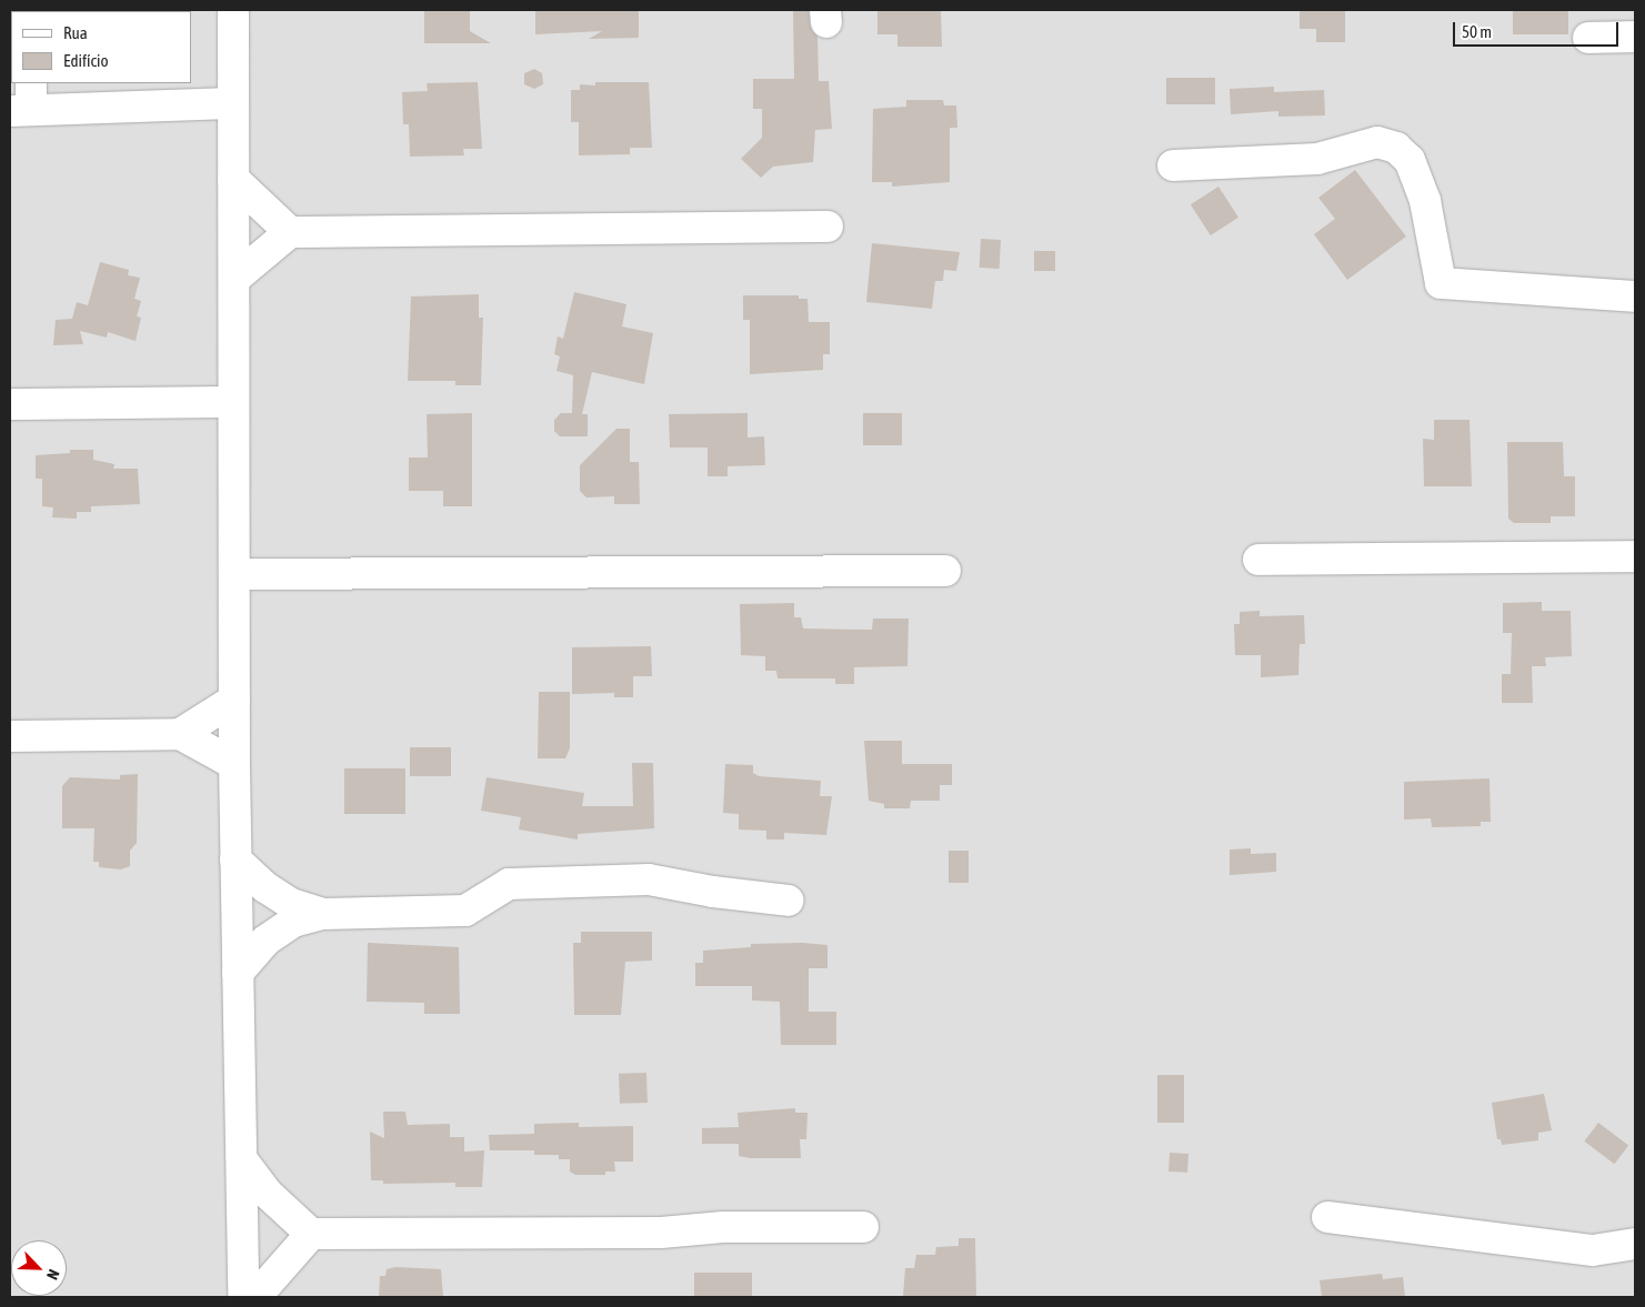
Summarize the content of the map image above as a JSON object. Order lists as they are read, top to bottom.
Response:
{
  "legend": ["Rua", "Edifício"],
  "scale_bar": "50 m",
  "north": "bottom right"
}
